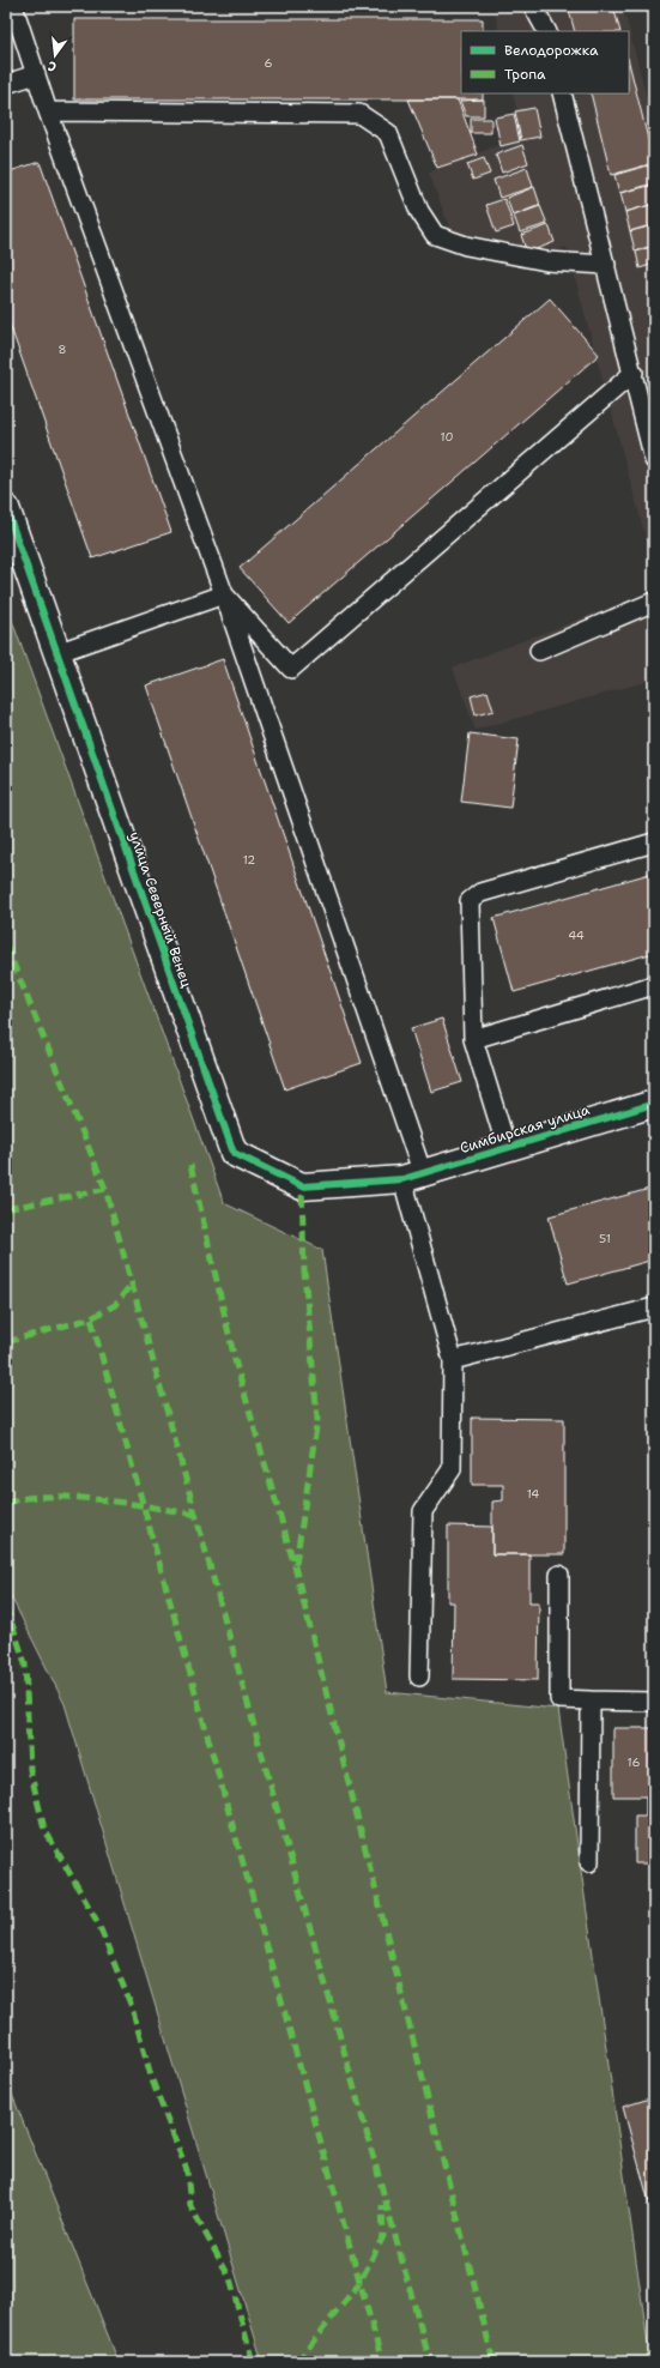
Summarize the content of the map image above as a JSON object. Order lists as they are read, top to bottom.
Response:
{
  "streets": {
    "street": ["улица Северный Венец", "Симбирская улица"]
  },
  "crossings": [
    ["улица Северный Венец", "Симбирская улица"]
  ],
  "house_numbers": [
    "6",
    "8",
    "10",
    "12",
    "44",
    "51",
    "14",
    "16"
  ],
  "legend": ["Велодорожка", "Тропа"],
  "north": "bottom"
}
